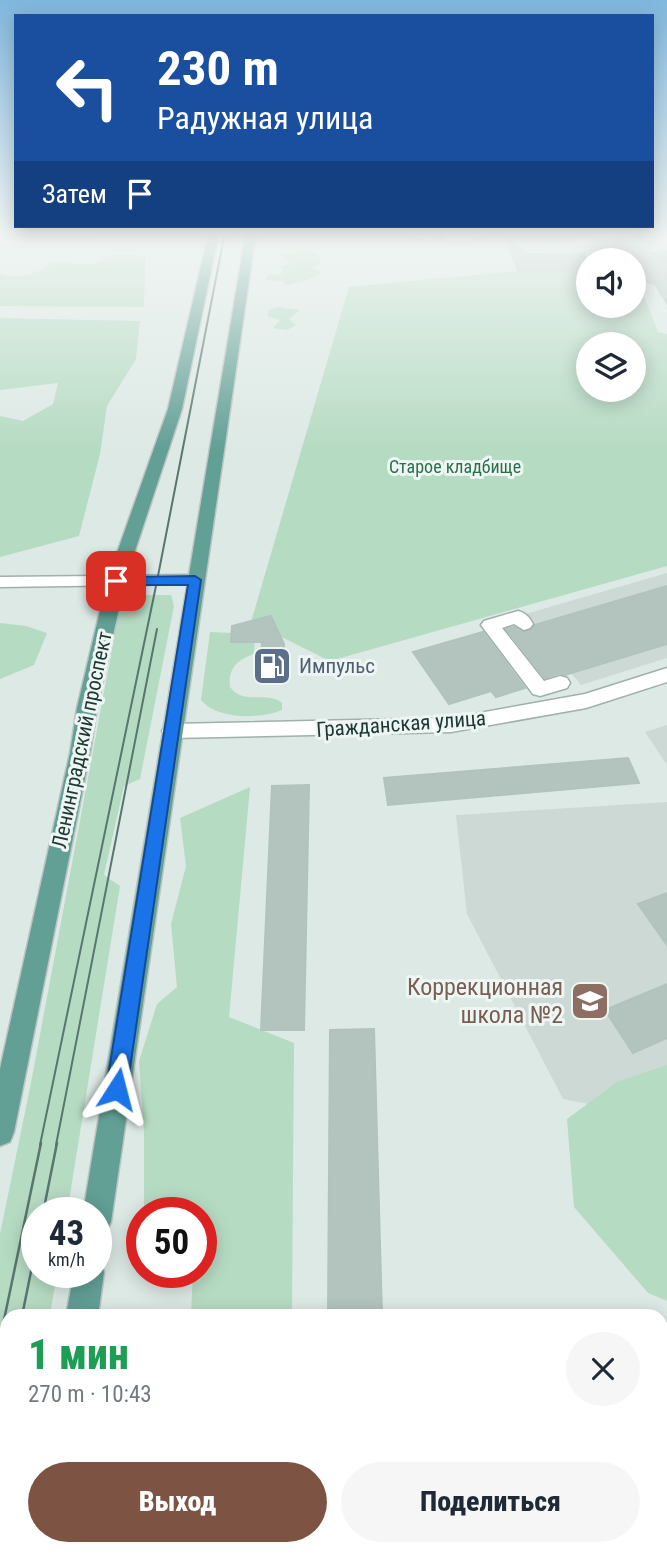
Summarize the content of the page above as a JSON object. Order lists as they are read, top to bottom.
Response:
{
  "streets": {
    "main road": ["Ленинградский проспект"],
    "street": ["Гражданская улица"]
  },
  "parks": ["Старое кладбище"],
  "places": {
    "fuel station": ["Импульс"],
    "school or university": ["Коррекционная школа №2"]
  },
  "page": {
    "turn": ["230 m", "Радужная улица"],
    "then": "Затем",
    "speed": "43 km/h",
    "limit": "50",
    "heading": ["1 мин", "270 m · 10:43"],
    "buttons": ["Выход", "Поделиться"]
  }
}
